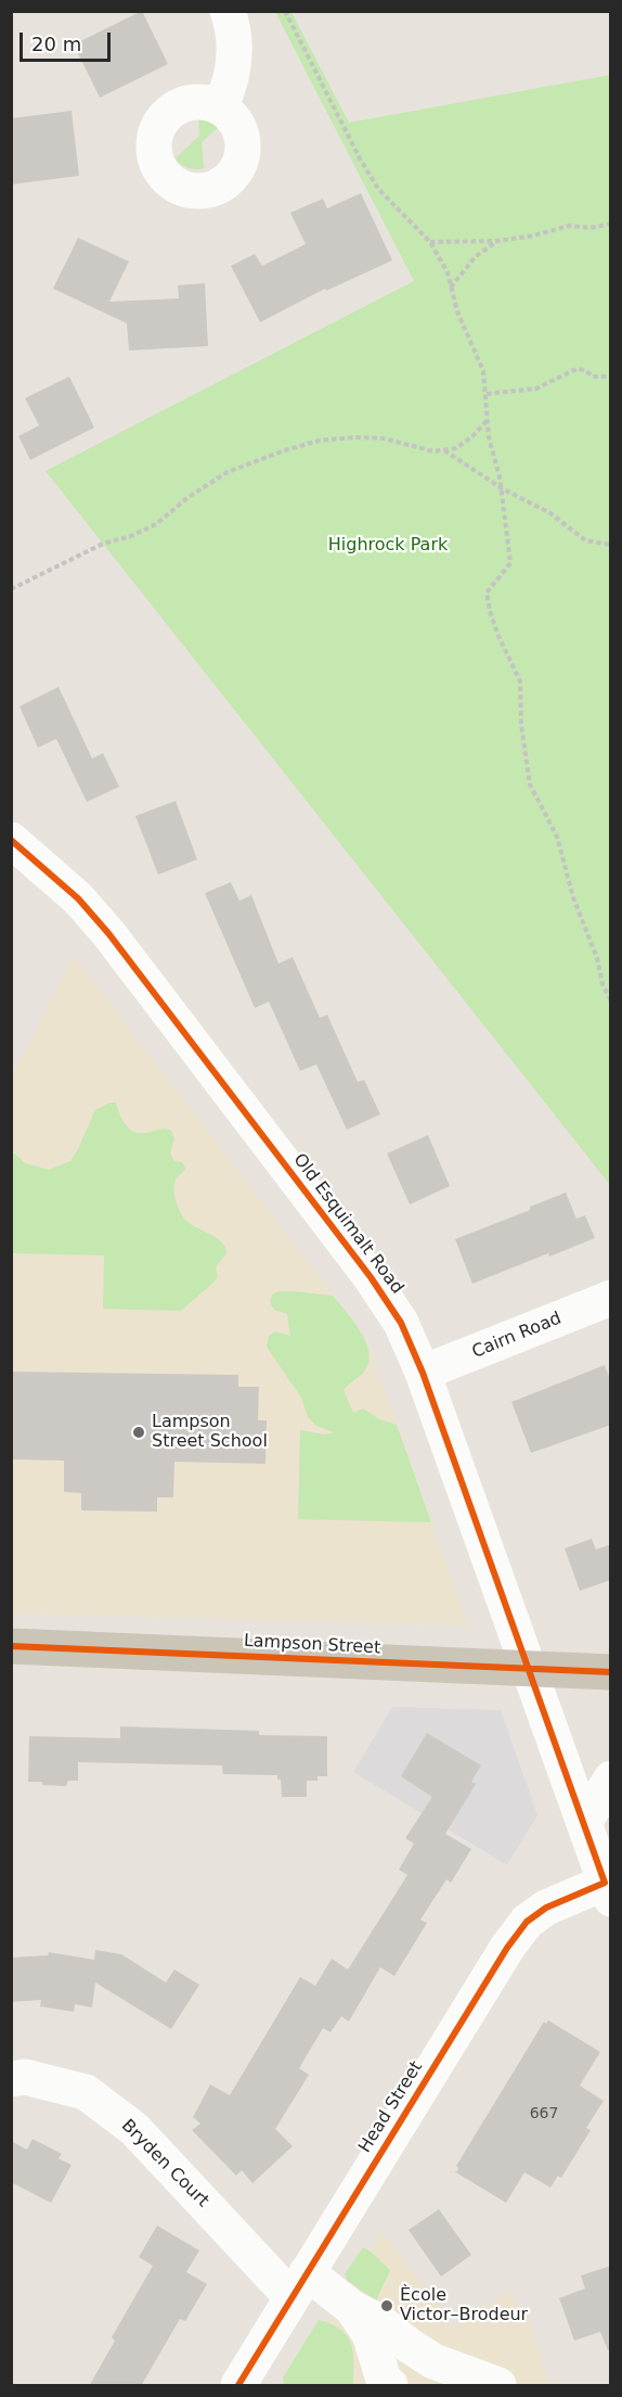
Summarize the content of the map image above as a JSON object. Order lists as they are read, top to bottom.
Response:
{
  "streets": {
    "main road": ["Lampson Street"],
    "street": [
      "Old Esquimalt Road",
      "Cairn Road",
      "Head Street",
      "Bryden Court"
    ]
  },
  "crossings": [
    ["Old Esquimalt Road", "Cairn Road"],
    ["Old Esquimalt Road", "Lampson Street"],
    ["Old Esquimalt Road", "Head Street"],
    ["Head Street", "Bryden Court"]
  ],
  "parks": ["Highrock Park"],
  "places": ["Lampson Street School", "Ècole Victor–Brodeur"],
  "house_numbers": ["667"],
  "scale_bar": "20 m"
}
